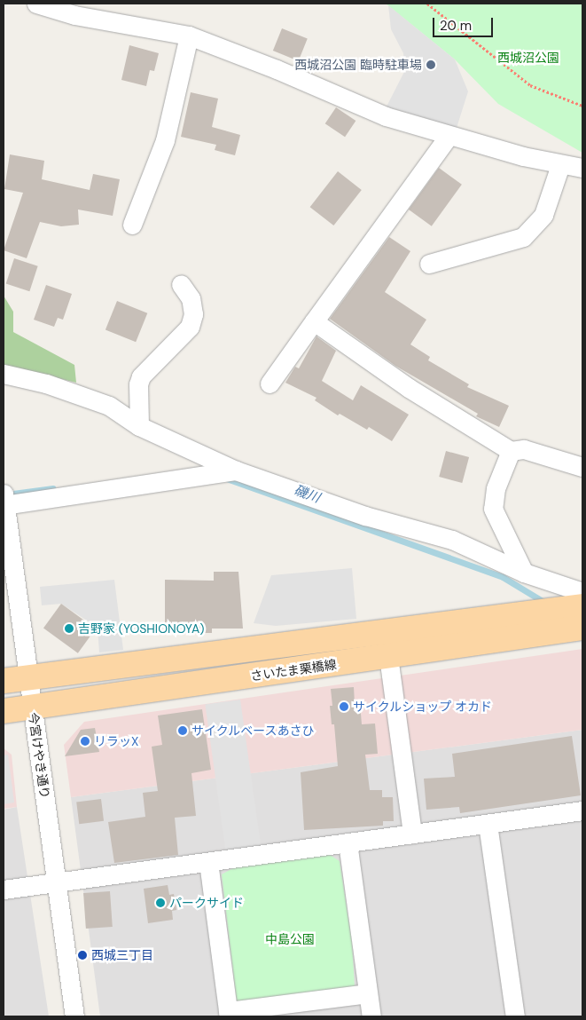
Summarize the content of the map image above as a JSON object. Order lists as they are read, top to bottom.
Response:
{
  "streets": {
    "main road": ["さいたま栗橋線"],
    "street": ["今宮けやき通り"]
  },
  "crossings": [
    ["さいたま栗橋線", "今宮けやき通り"]
  ],
  "water": ["磯川"],
  "parks": ["西城沼公園", "中島公園"],
  "places": [
    "西城沼公園 臨時駐車場",
    "吉野家 (YOSHIONOYA)",
    "サイクルショップ オカド",
    "サイクルベースあさひ",
    "リラッX",
    "パークサイド",
    "西城三丁目"
  ],
  "scale_bar": "20 m"
}
